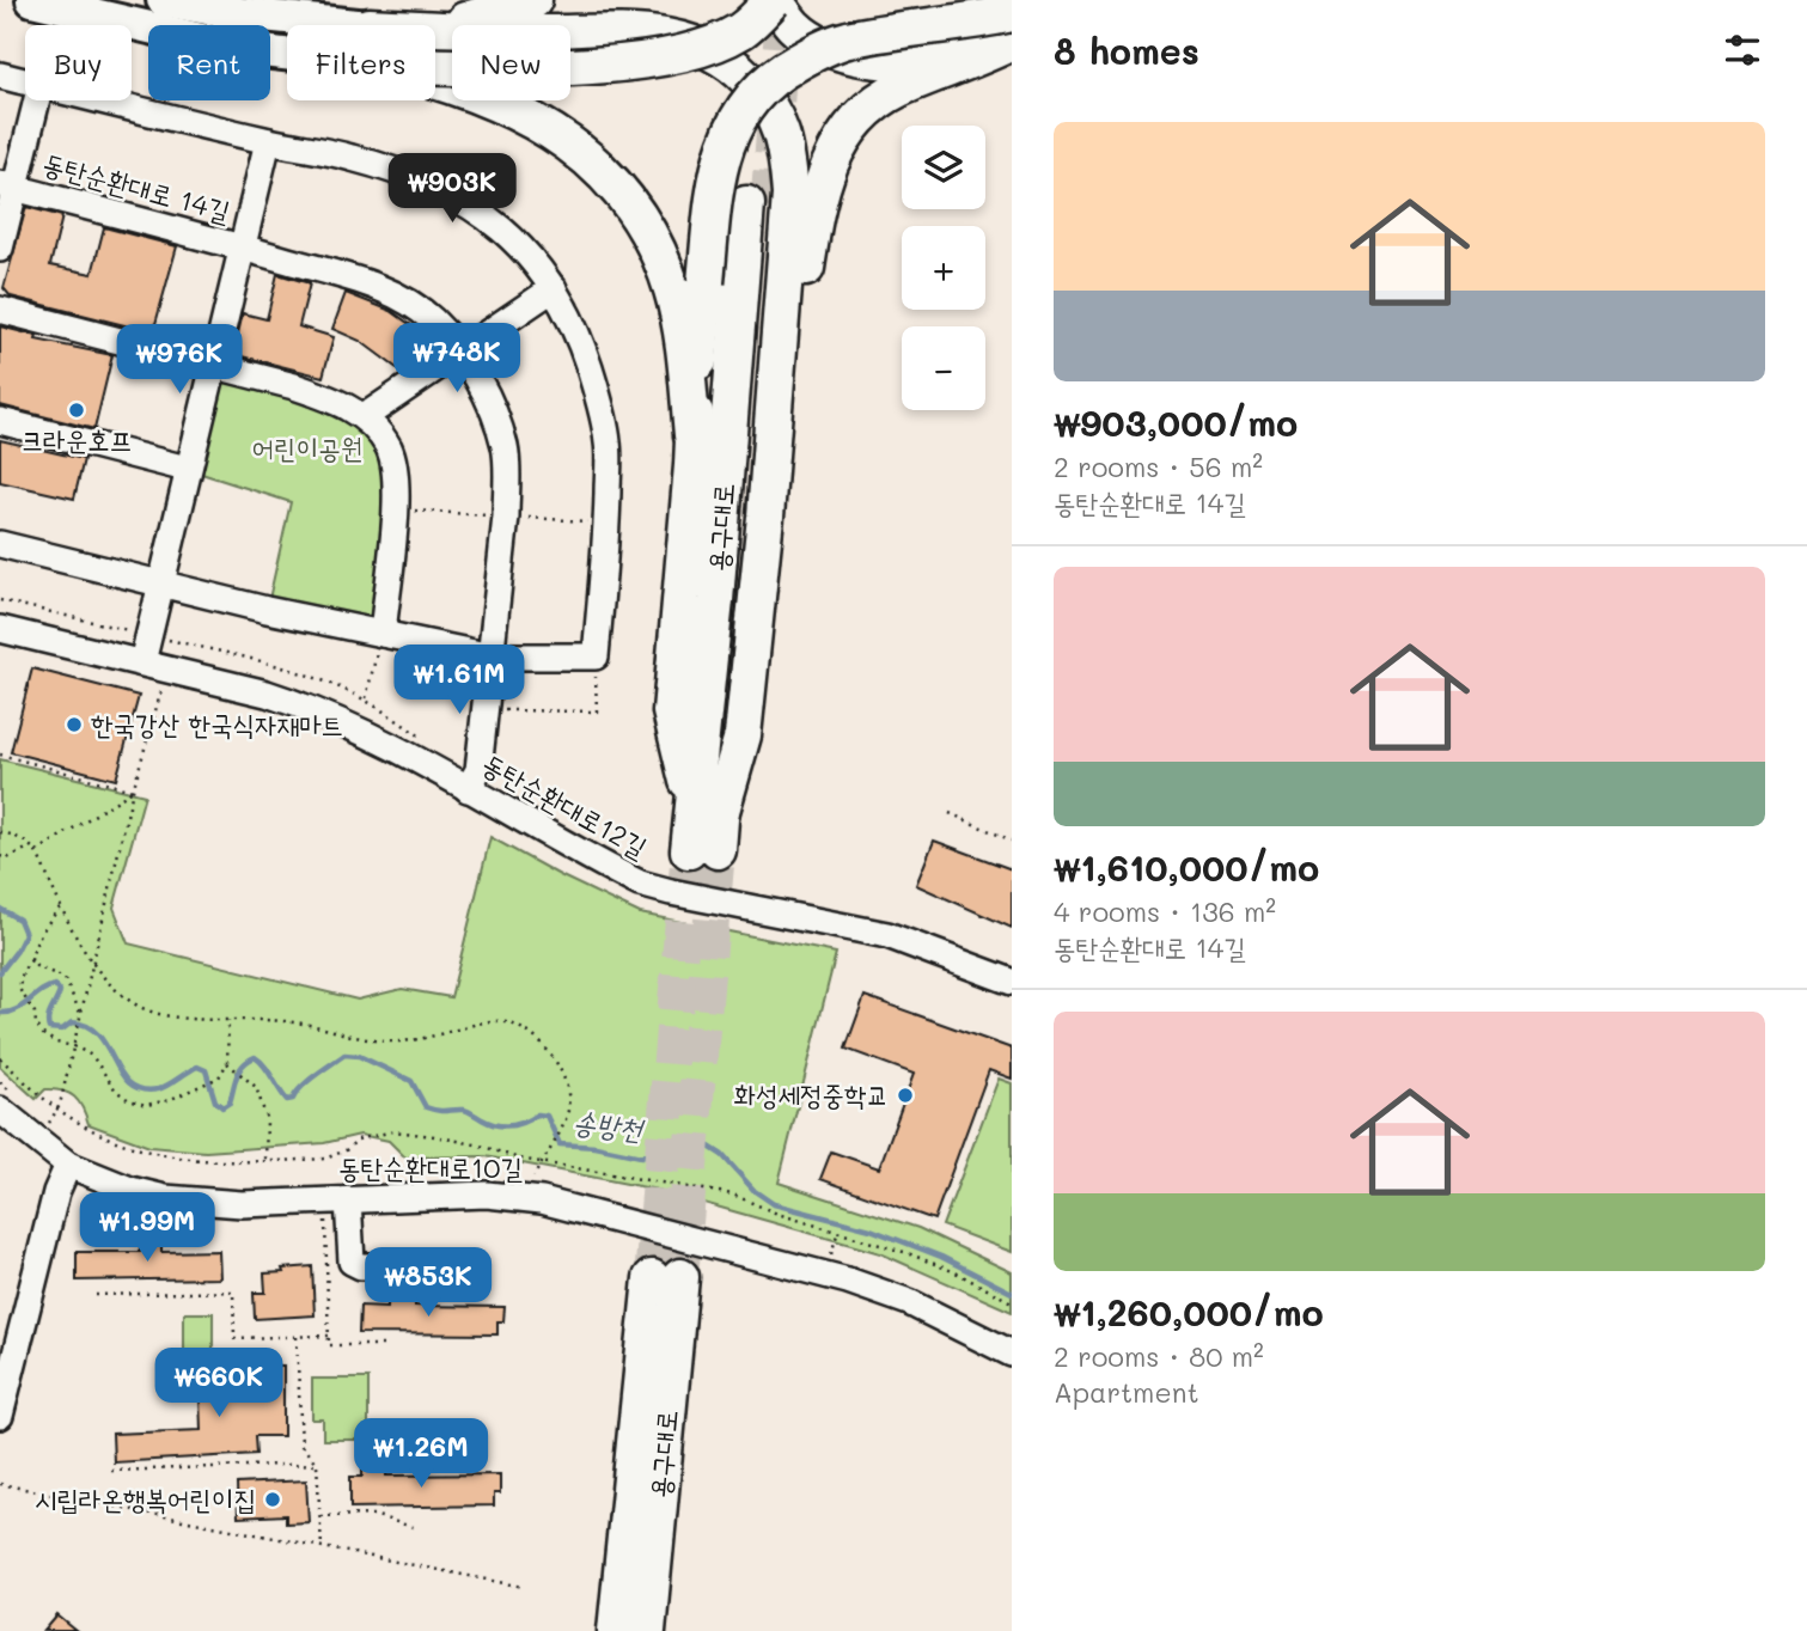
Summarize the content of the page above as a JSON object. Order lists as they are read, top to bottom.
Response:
{
  "streets": {
    "highway": ["용구대로"],
    "street": ["동탄순환대로 14길", "동탄순환대로12길", "동탄순환대로10길"]
  },
  "crossings": [
    ["동탄순환대로 14길", "동탄순환대로12길"]
  ],
  "water": ["송방천"],
  "parks": ["어린이공원"],
  "places": [
    "크라운호프",
    "한국강산 한국식자재마트",
    "화성세정중학교",
    "시립라온행복어린이집"
  ],
  "page": {
    "heading": "8 homes",
    "chip": [
      "Buy",
      "Rent",
      "Filters",
      "New"
    ],
    "list": [
      {
        "name": "₩903,000/mo",
        "note": "2 rooms · 56 m² · 동탄순환대로 14길"
      },
      {
        "name": "₩1,610,000/mo",
        "note": "4 rooms · 136 m² · 동탄순환대로 14길"
      },
      {
        "name": "₩1,260,000/mo",
        "note": "2 rooms · 80 m² · Apartment"
      }
    ],
    "map_buttons": ["+", "−"],
    "price": [
      "₩903K",
      "₩748K",
      "₩976K",
      "₩1.61M",
      "₩1.99M",
      "₩853K",
      "₩660K",
      "₩1.26M"
    ]
  }
}
